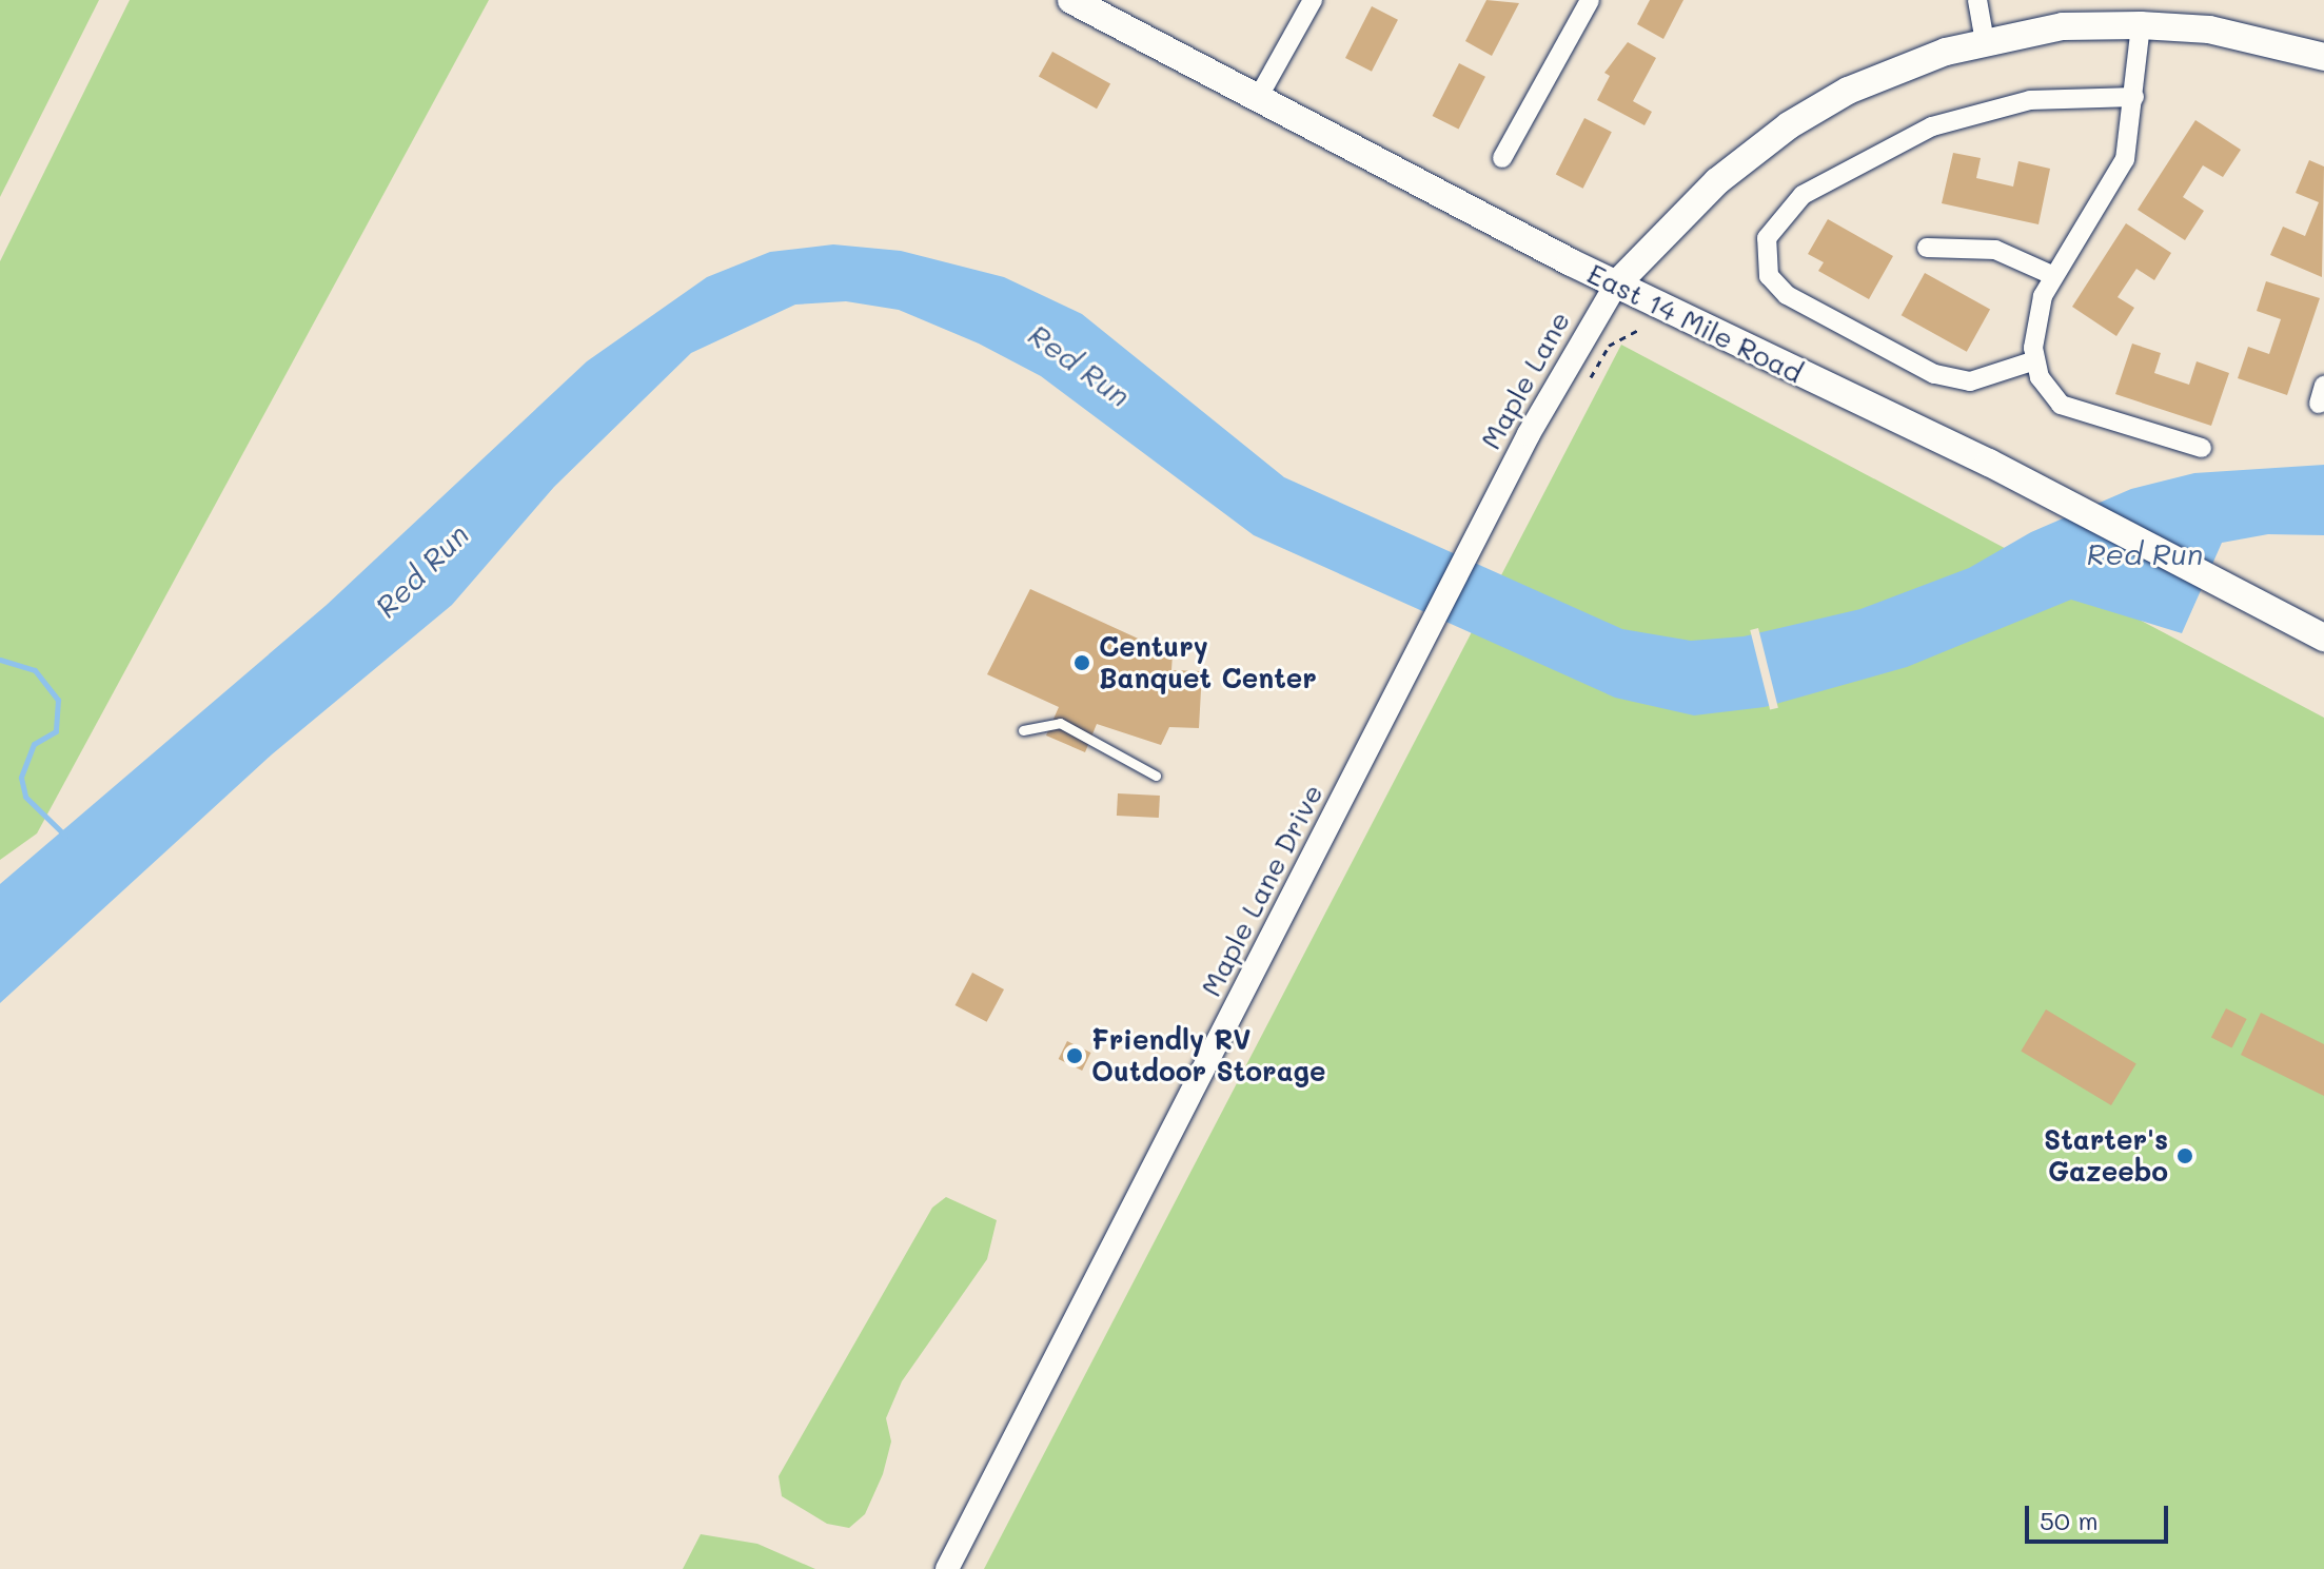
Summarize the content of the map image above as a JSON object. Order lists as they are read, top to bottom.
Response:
{
  "streets": {
    "main road": ["East 14 Mile Road"],
    "street": ["Maple Lane", "Maple Lane Drive"]
  },
  "crossings": [
    ["East 14 Mile Road", "Maple Lane"],
    ["Maple Lane", "Maple Lane Drive"]
  ],
  "water": ["Red Run"],
  "places": ["Century Banquet Center", "Friendly RV Outdoor Storage", "Starter's Gazeebo"],
  "scale_bar": "50 m"
}
